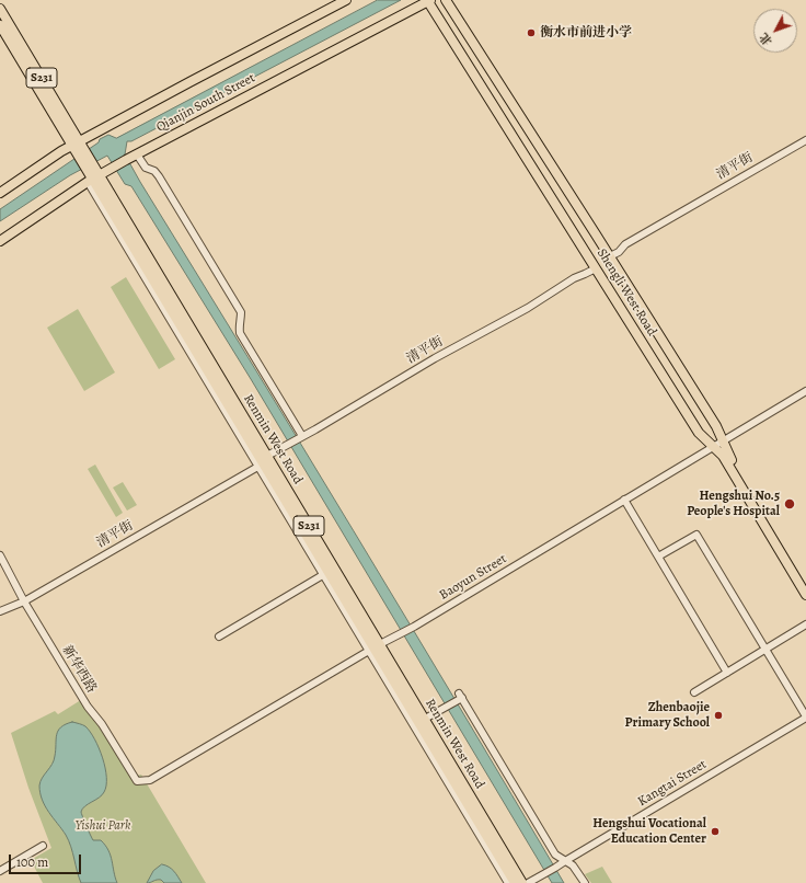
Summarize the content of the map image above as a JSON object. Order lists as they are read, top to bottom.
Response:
{
  "streets": {
    "main road": [
      "S231",
      "Qianjin South Street",
      "Shengli West Road",
      "Renmin West Road"
    ],
    "street": [
      "清平街",
      "Baoyun Street",
      "新华西路",
      "Kangtai Street"
    ]
  },
  "crossings": [
    ["Qianjin South Street", "Shengli West Road"],
    ["Qianjin South Street", "Renmin West Road"],
    ["清平街", "Shengli West Road"],
    ["清平街", "Renmin West Road"],
    ["清平街", "新华西路"],
    ["Shengli West Road", "Baoyun Street"],
    ["Renmin West Road", "Baoyun Street"],
    ["Baoyun Street", "新华西路"]
  ],
  "parks": ["Yishui Park"],
  "places": [
    "衡水市前进小学",
    "Hengshui No.5 People's Hospital",
    "Zhenbaojie Primary School",
    "Hengshui Vocational Education Center"
  ],
  "scale_bar": "100 m",
  "north": "bottom left"
}
